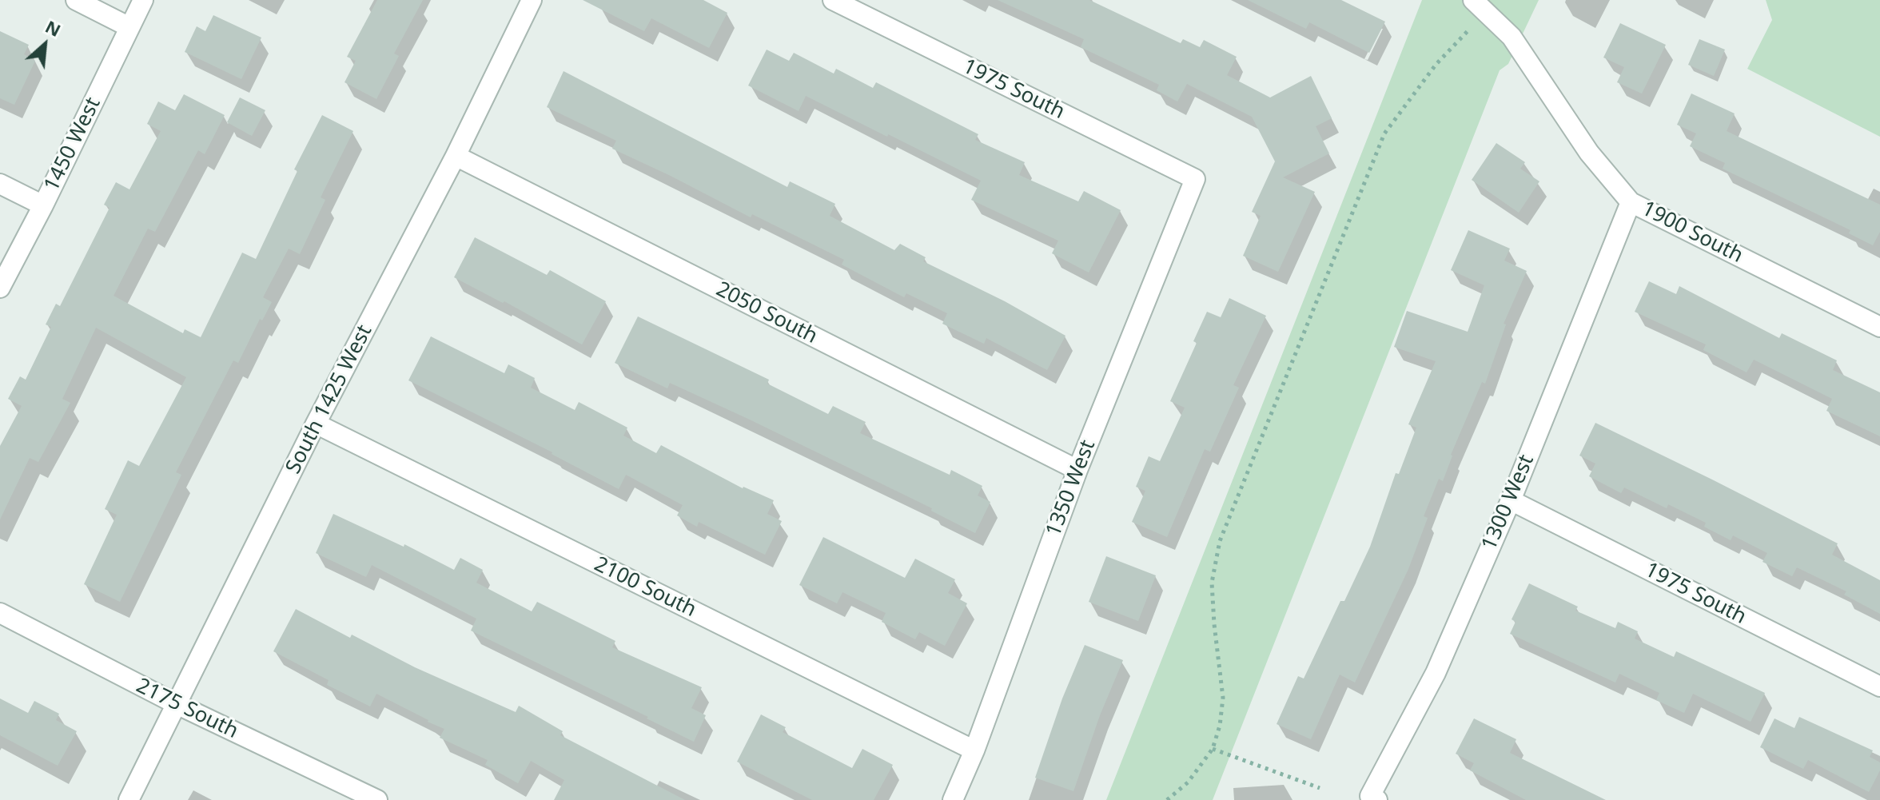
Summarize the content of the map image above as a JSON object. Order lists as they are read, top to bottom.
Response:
{
  "streets": {
    "street": [
      "1975 South",
      "1450 West",
      "1900 South",
      "2050 South",
      "South 1425 West",
      "1350 West",
      "1300 West",
      "2100 South",
      "2175 South"
    ]
  },
  "crossings": [
    ["1975 South", "1350 West"],
    ["1975 South", "1300 West"],
    ["1900 South", "1300 West"],
    ["2050 South", "South 1425 West"],
    ["2050 South", "1350 West"],
    ["South 1425 West", "2100 South"],
    ["South 1425 West", "2175 South"],
    ["1350 West", "2100 South"]
  ],
  "north": "top right"
}
